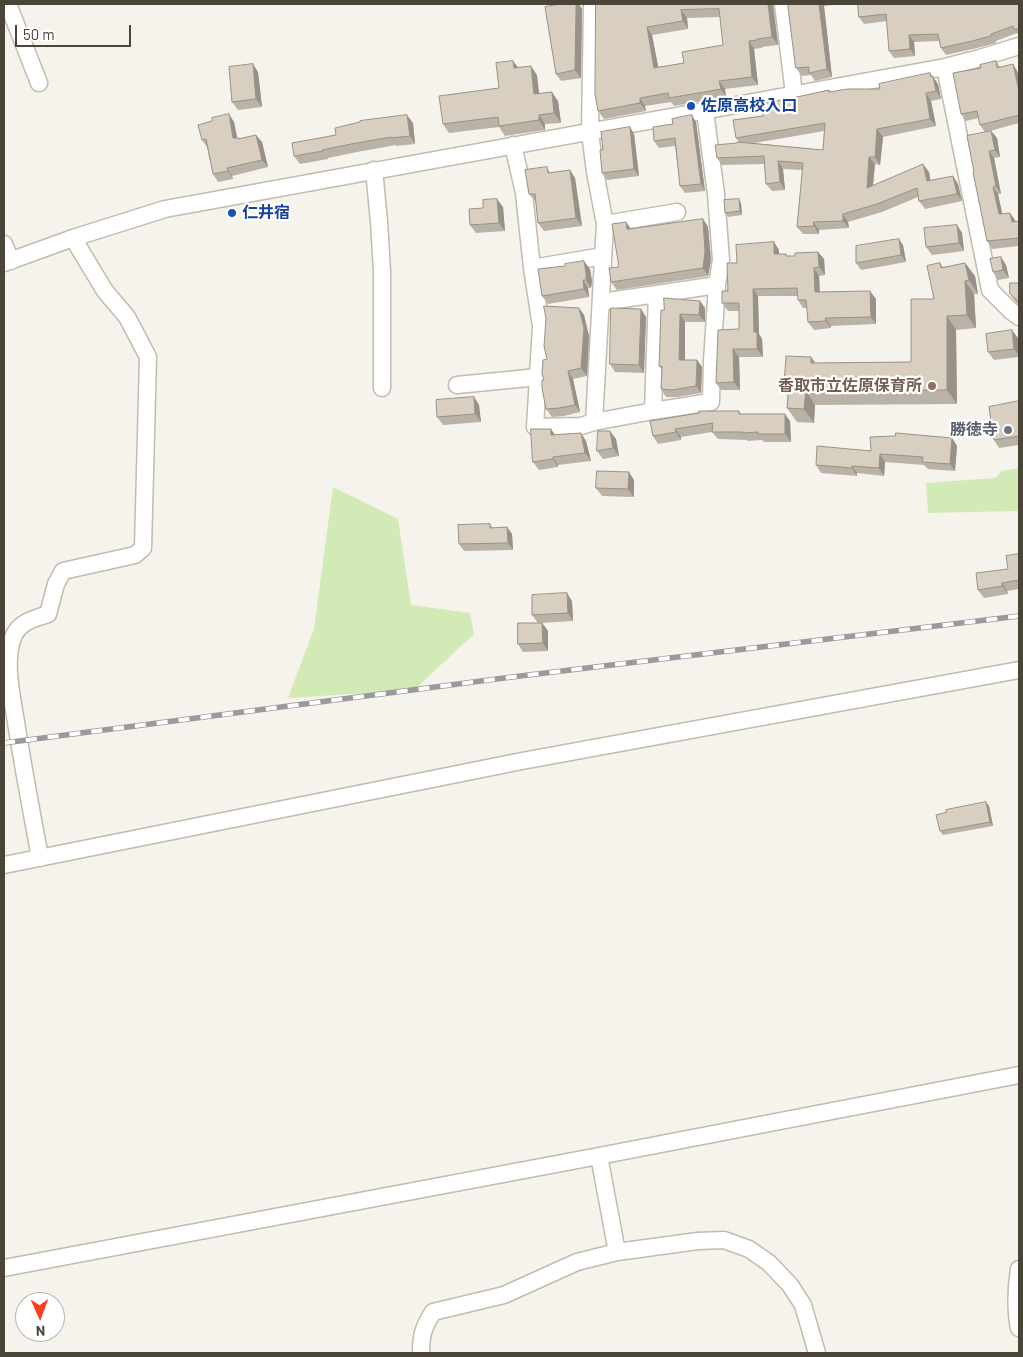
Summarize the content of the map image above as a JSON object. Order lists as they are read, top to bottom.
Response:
{
  "places": [
    "佐原高校入口",
    "仁井宿",
    "香取市立佐原保育所",
    "勝徳寺"
  ],
  "scale_bar": "50 m",
  "north": "bottom"
}
